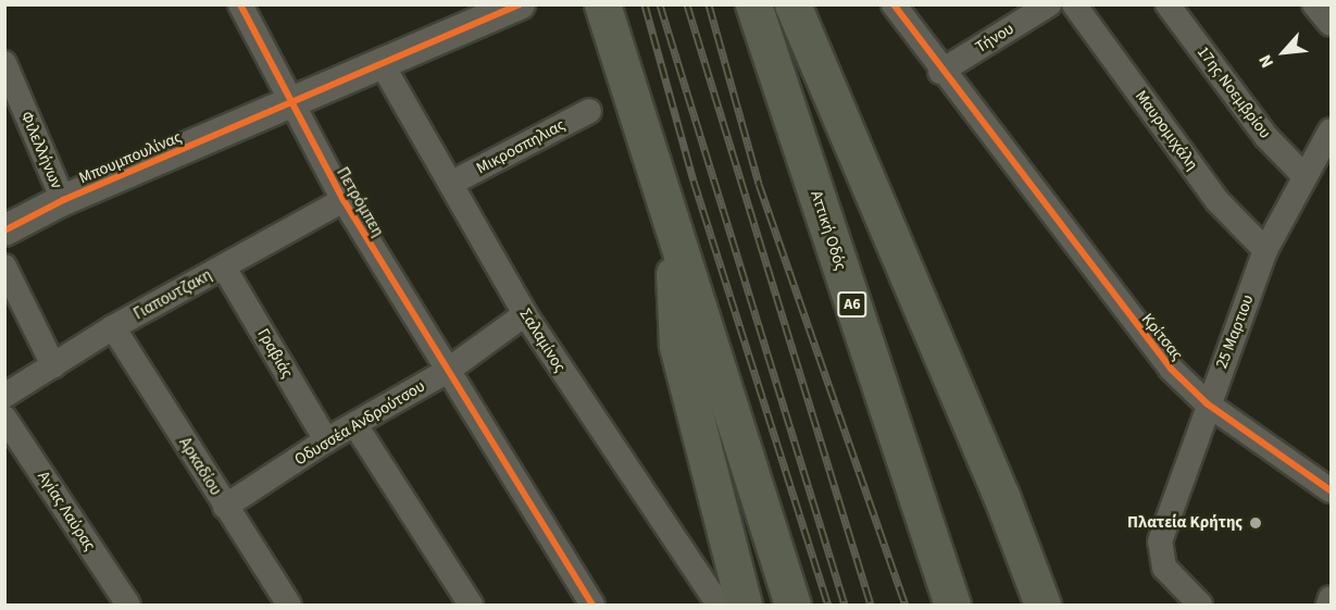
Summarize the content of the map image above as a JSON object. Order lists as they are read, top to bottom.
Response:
{
  "streets": {
    "highway": ["Αττική Οδός", "Α6"],
    "street": [
      "Τήνου",
      "17ης Νοεμβρίου",
      "Μαυρομιχάλη",
      "Μικροσπηλιας",
      "Φιλελλήνων",
      "Μπουμπουλίνας",
      "Πετρόμπεη",
      "Γιαπουτζακη",
      "25 Μαρτιου",
      "Κρίτσας",
      "Σαλαμίνος",
      "Γραβιάς",
      "Οδυσσέα Ανδρούτσου",
      "Αρκαδίου",
      "Αγίας Λαύρας"
    ]
  },
  "crossings": [
    ["Τήνου", "Κρίτσας"],
    ["17ης Νοεμβρίου", "25 Μαρτιου"],
    ["Μαυρομιχάλη", "25 Μαρτιου"],
    ["Μικροσπηλιας", "Σαλαμίνος"],
    ["Φιλελλήνων", "Μπουμπουλίνας"],
    ["Μπουμπουλίνας", "Πετρόμπεη"],
    ["Μπουμπουλίνας", "Σαλαμίνος"],
    ["Πετρόμπεη", "Γιαπουτζακη"],
    ["Πετρόμπεη", "Οδυσσέα Ανδρούτσου"],
    ["Γιαπουτζακη", "Γραβιάς"],
    ["Γιαπουτζακη", "Αρκαδίου"],
    ["25 Μαρτιου", "Κρίτσας"],
    ["Σαλαμίνος", "Οδυσσέα Ανδρούτσου"],
    ["Γραβιάς", "Οδυσσέα Ανδρούτσου"],
    ["Οδυσσέα Ανδρούτσου", "Αρκαδίου"]
  ],
  "places": ["Πλατεία Κρήτης"],
  "north": "bottom left"
}
